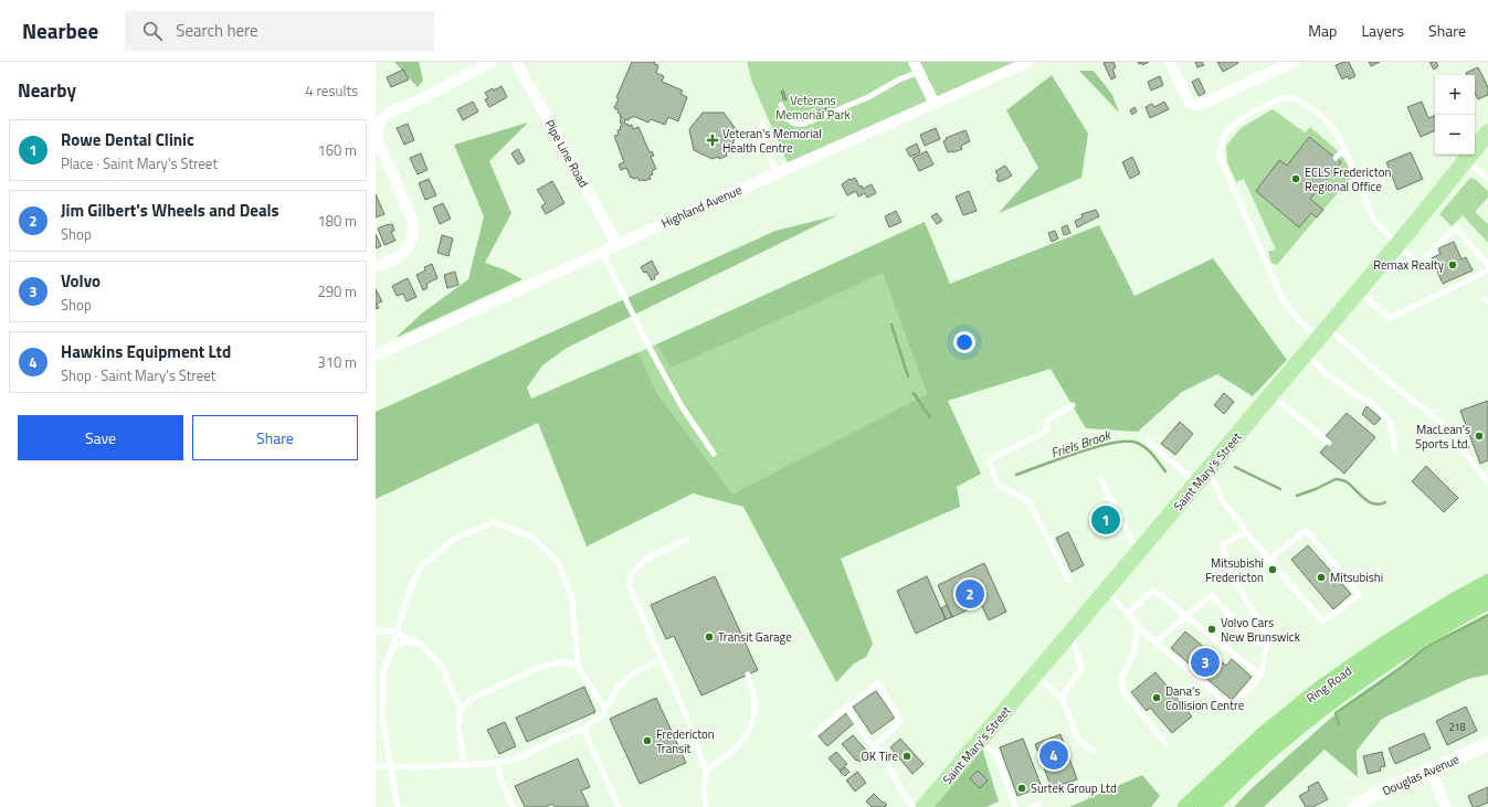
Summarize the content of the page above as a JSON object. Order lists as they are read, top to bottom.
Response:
{
  "streets": {
    "highway": ["Ring Road"],
    "main road": ["Saint Mary's Street"],
    "street": ["Pipe Line Road", "Highland Avenue", "Douglas Avenue"]
  },
  "crossings": [
    ["Pipe Line Road", "Highland Avenue"]
  ],
  "water": ["Friels Brook"],
  "parks": ["Veterans Memorial Park"],
  "places": {
    "health": ["Veteran's Memorial Health Centre"],
    "other": [
      "ECLS Fredericton Regional Office",
      "Remax Realty",
      "MacLean's Sports Ltd.",
      "Mitsubishi Fredericton",
      "Mitsubishi",
      "Volvo Cars New Brunswick",
      "Transit Garage",
      "Dana's Collision Centre",
      "Fredericton Transit",
      "OK Tire",
      "Surtek Group Ltd"
    ]
  },
  "house_numbers": ["218"],
  "page": {
    "header": "Nearbee",
    "search": "Search here",
    "nav": ["Map", "Layers", "Share"],
    "heading": ["Nearby", "4 results"],
    "map_buttons": ["+", "−"],
    "list": [
      {
        "mark": "1",
        "name": "Rowe Dental Clinic",
        "note": "Place · Saint Mary's Street",
        "value": "160 m"
      },
      {
        "mark": "2",
        "name": "Jim Gilbert's Wheels and Deals",
        "note": "Shop",
        "value": "180 m"
      },
      {
        "mark": "3",
        "name": "Volvo",
        "note": "Shop",
        "value": "290 m"
      },
      {
        "mark": "4",
        "name": "Hawkins Equipment Ltd",
        "note": "Shop · Saint Mary's Street",
        "value": "310 m"
      }
    ],
    "buttons": ["Save", "Share"],
    "pins": [
      "1",
      "2",
      "3",
      "4"
    ]
  }
}
